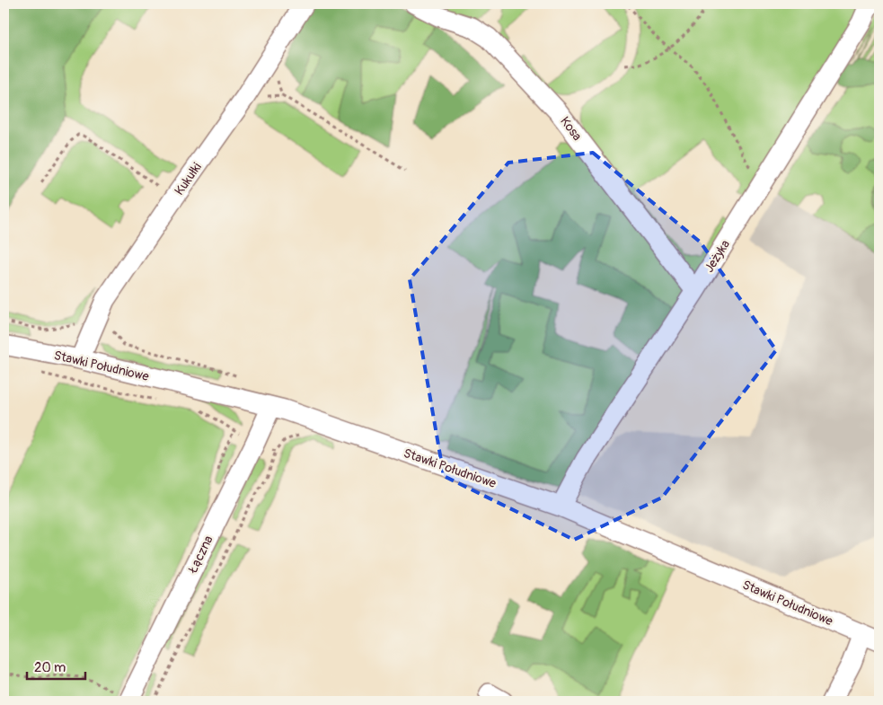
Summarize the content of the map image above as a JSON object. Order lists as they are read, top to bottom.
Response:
{
  "streets": {
    "street": [
      "Kosa",
      "Kukułki",
      "Jeżyka",
      "Stawki Południowe",
      "Łączna"
    ]
  },
  "crossings": [
    ["Kosa", "Jeżyka"],
    ["Kukułki", "Stawki Południowe"],
    ["Jeżyka", "Stawki Południowe"],
    ["Stawki Południowe", "Łączna"]
  ],
  "scale_bar": "20 m"
}
